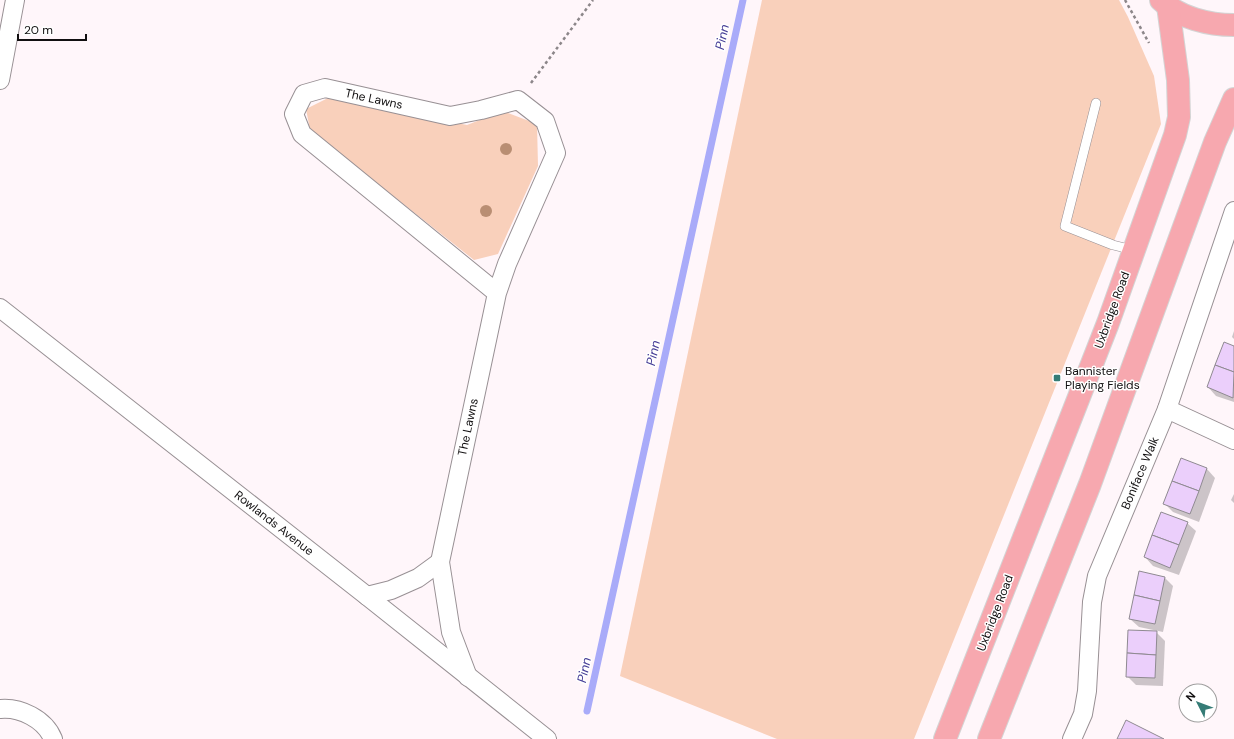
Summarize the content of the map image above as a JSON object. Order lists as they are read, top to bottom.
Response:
{
  "streets": {
    "main road": ["Uxbridge Road"],
    "street": ["The Lawns", "Boniface Walk", "Rowlands Avenue"]
  },
  "water": ["Pinn"],
  "places": {
    "transit": ["Bannister Playing Fields"]
  },
  "scale_bar": "20 m",
  "north": "top left"
}
